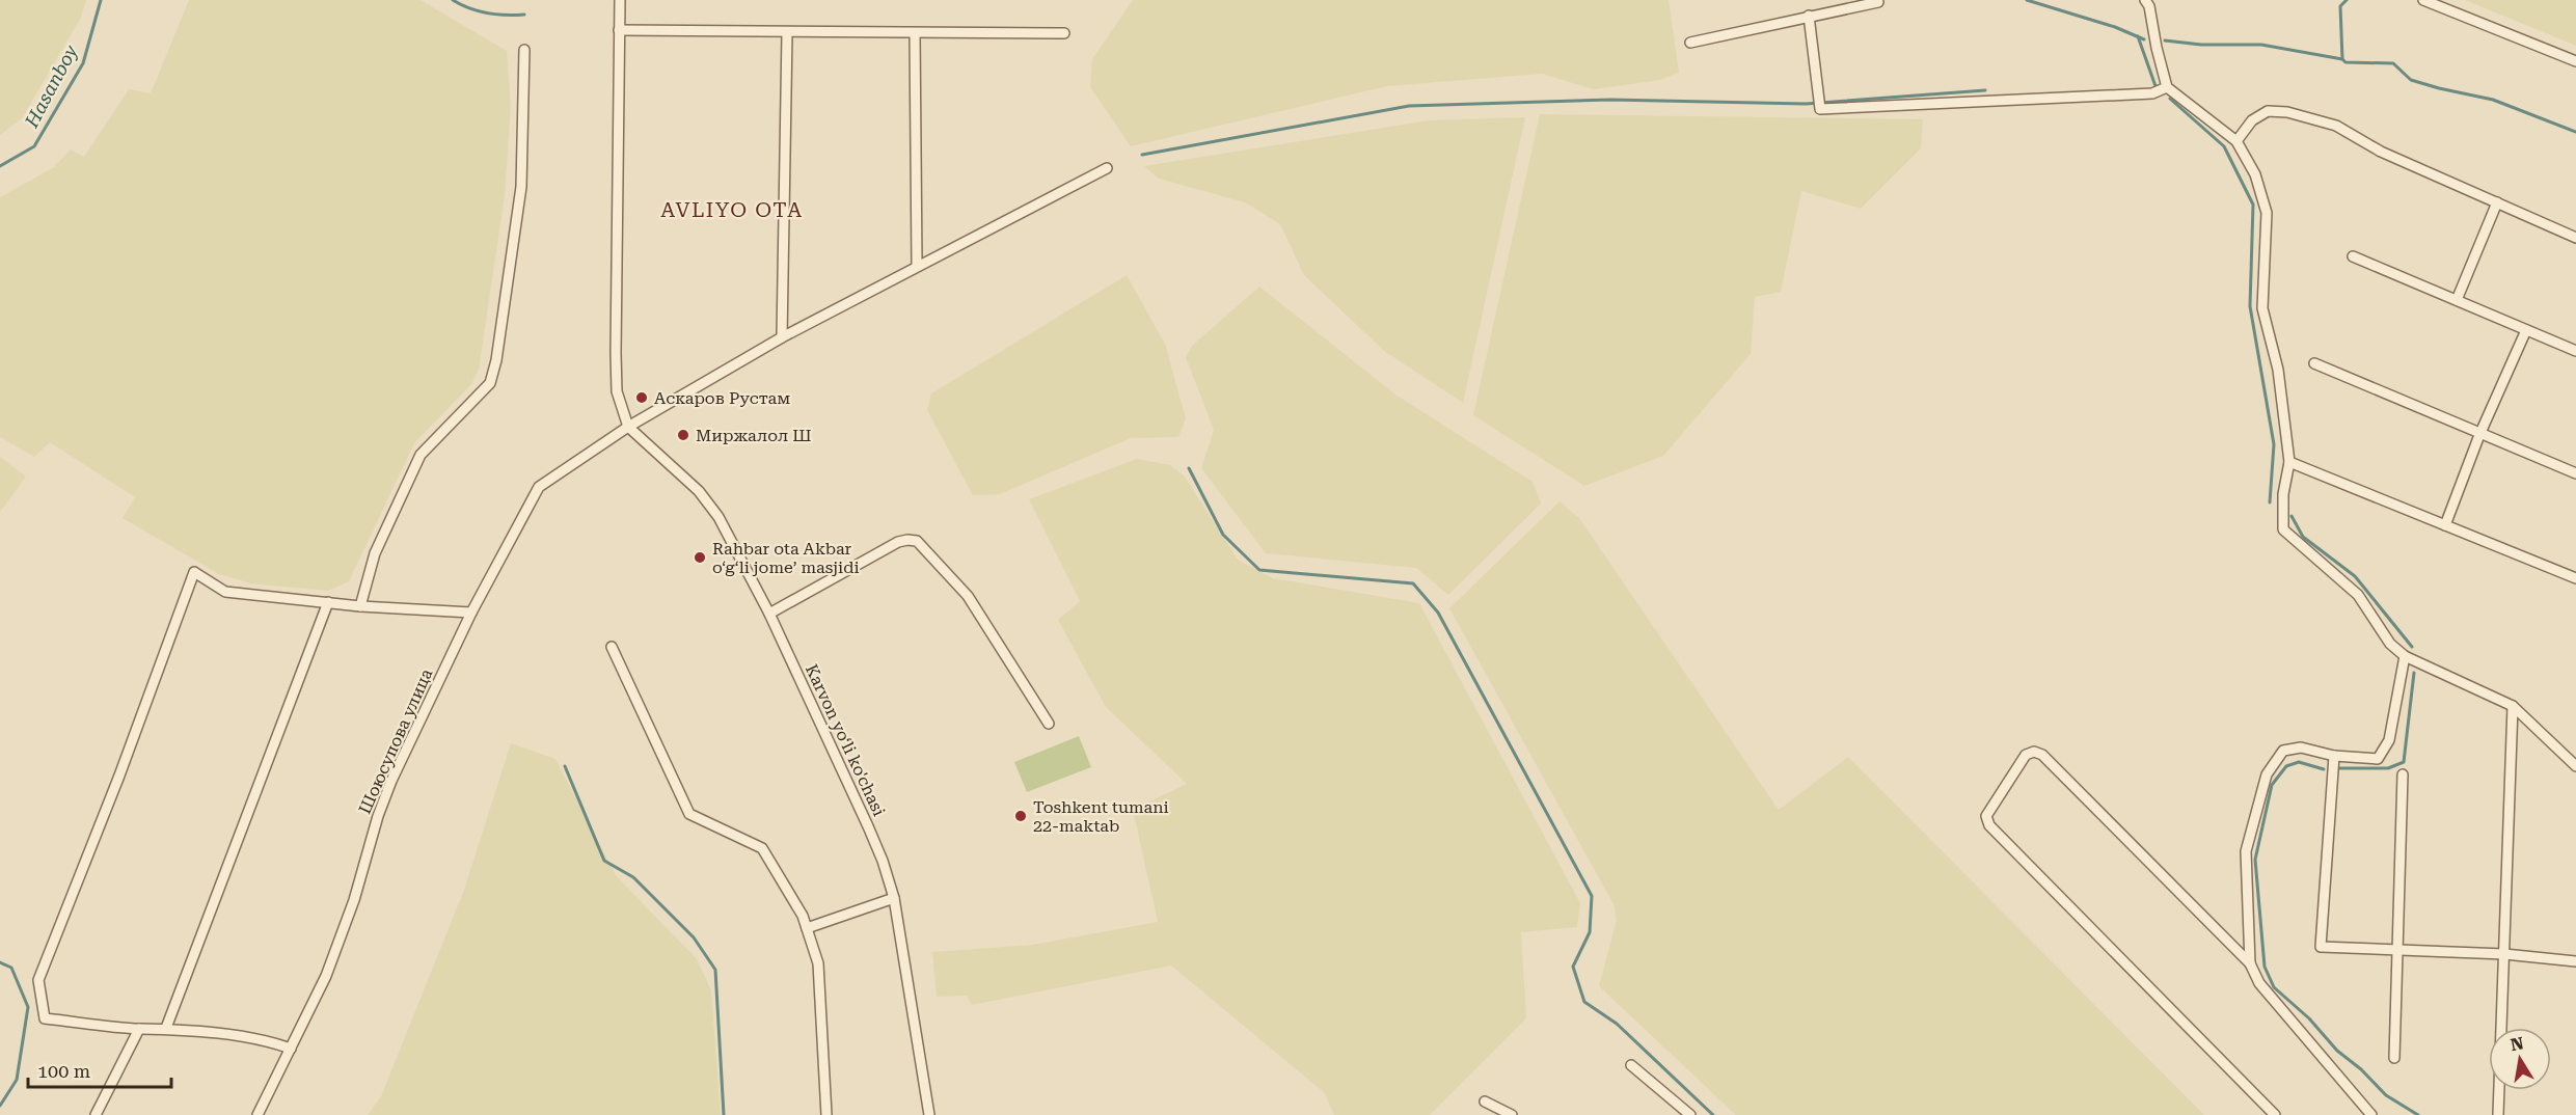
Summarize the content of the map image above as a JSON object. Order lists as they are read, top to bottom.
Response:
{
  "streets": {
    "street": ["Karvon yo‘li ko'chasi", "Шоюсупова улица"]
  },
  "crossings": [
    ["Karvon yo‘li ko'chasi", "Шоюсупова улица"]
  ],
  "districts": ["AVLIYO OTA"],
  "water": ["Hasanboy"],
  "places": [
    "Аскаров Рустам",
    "Миржалол Ш",
    "Rahbar ota Akbar o‘g‘li jome’ masjidi",
    "Toshkent tumani 22-maktab"
  ],
  "scale_bar": "100 m",
  "north": "top"
}
